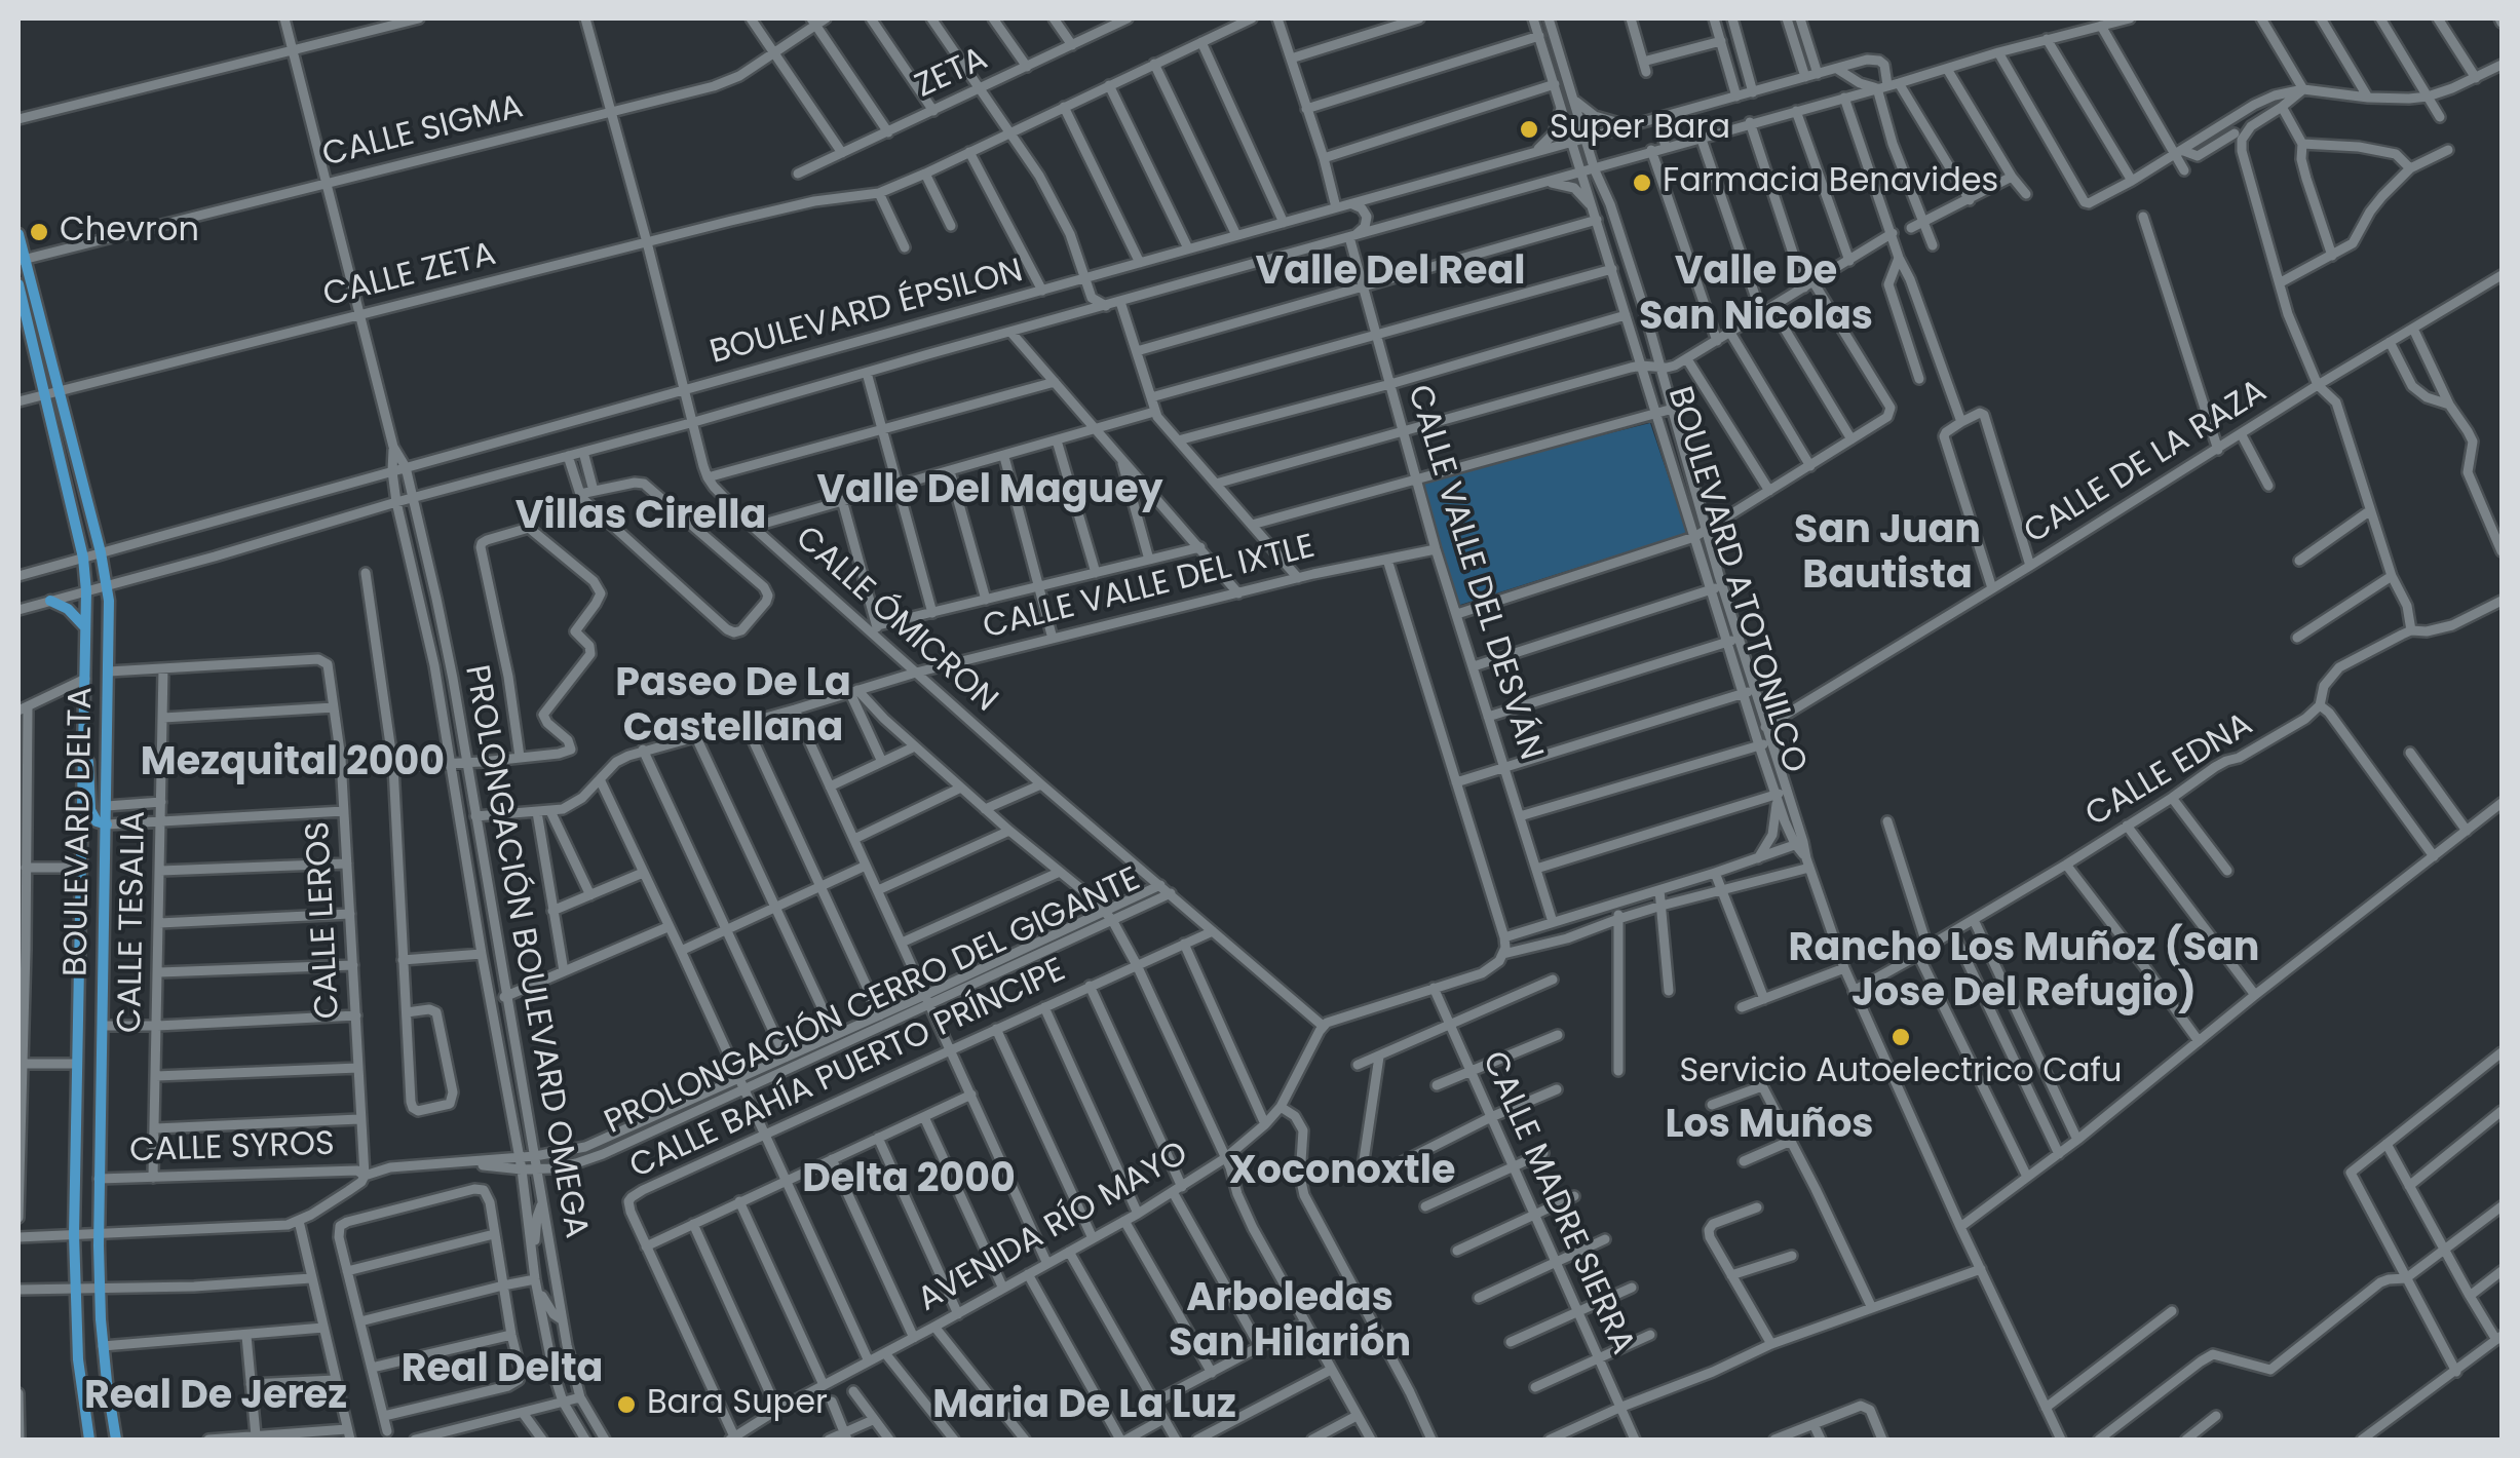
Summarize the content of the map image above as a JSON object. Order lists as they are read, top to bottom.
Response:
{
  "streets": {
    "main road": ["BOULEVARD DELTA"],
    "street": [
      "ZETA",
      "CALLE SIGMA",
      "CALLE ZETA",
      "BOULEVARD ÉPSILON",
      "CALLE DE LA RAZA",
      "CALLE VALLE DEL DESVÁN",
      "BOULEVARD ATOTONILCO",
      "CALLE VALLE DEL IXTLE",
      "CALLE ÓMICRON",
      "CALLE EDNA",
      "CALLE LEROS",
      "CALLE TESALIA",
      "PROLONGACIÓN BOULEVARD OMEGA",
      "PROLONGACIÓN CERRO DEL GIGANTE",
      "CALLE BAHÍA PUERTO PRÍNCIPE",
      "CALLE SYROS",
      "CALLE MADRE SIERRA",
      "AVENIDA RÍO MAYO"
    ]
  },
  "crossings": [
    ["CALLE SIGMA", "BOULEVARD DELTA"],
    ["CALLE ZETA", "BOULEVARD DELTA"],
    ["BOULEVARD ÉPSILON", "CALLE VALLE DEL DESVÁN"],
    ["BOULEVARD ÉPSILON", "BOULEVARD ATOTONILCO"],
    ["BOULEVARD ÉPSILON", "BOULEVARD DELTA"],
    ["BOULEVARD ÉPSILON", "PROLONGACIÓN BOULEVARD OMEGA"],
    ["CALLE DE LA RAZA", "BOULEVARD ATOTONILCO"],
    ["CALLE VALLE DEL DESVÁN", "CALLE VALLE DEL IXTLE"],
    ["BOULEVARD ATOTONILCO", "CALLE EDNA"],
    ["CALLE VALLE DEL IXTLE", "CALLE ÓMICRON"],
    ["CALLE ÓMICRON", "PROLONGACIÓN CERRO DEL GIGANTE"],
    ["CALLE ÓMICRON", "CALLE BAHÍA PUERTO PRÍNCIPE"],
    ["CALLE ÓMICRON", "AVENIDA RÍO MAYO"],
    ["BOULEVARD DELTA", "CALLE SYROS"],
    ["CALLE LEROS", "CALLE TESALIA"],
    ["CALLE LEROS", "CALLE SYROS"],
    ["CALLE TESALIA", "CALLE SYROS"],
    ["PROLONGACIÓN BOULEVARD OMEGA", "PROLONGACIÓN CERRO DEL GIGANTE"],
    ["CALLE BAHÍA PUERTO PRÍNCIPE", "AVENIDA RÍO MAYO"]
  ],
  "districts": [
    "Valle Del Real",
    "Valle De San Nicolas",
    "Valle Del Maguey",
    "Villas Cirella",
    "San Juan Bautista",
    "Paseo De La Castellana",
    "Mezquital 2000",
    "Rancho Los Muñoz (San Jose Del Refugio)",
    "Los Muños",
    "Xoconoxtle",
    "Delta 2000",
    "Arboledas San Hilarión",
    "Real Delta",
    "Real De Jerez",
    "Maria De La Luz"
  ],
  "places": [
    "Super Bara",
    "Farmacia Benavides",
    "Chevron",
    "Servicio Autoelectrico Cafu",
    "Bara Super"
  ]
}
